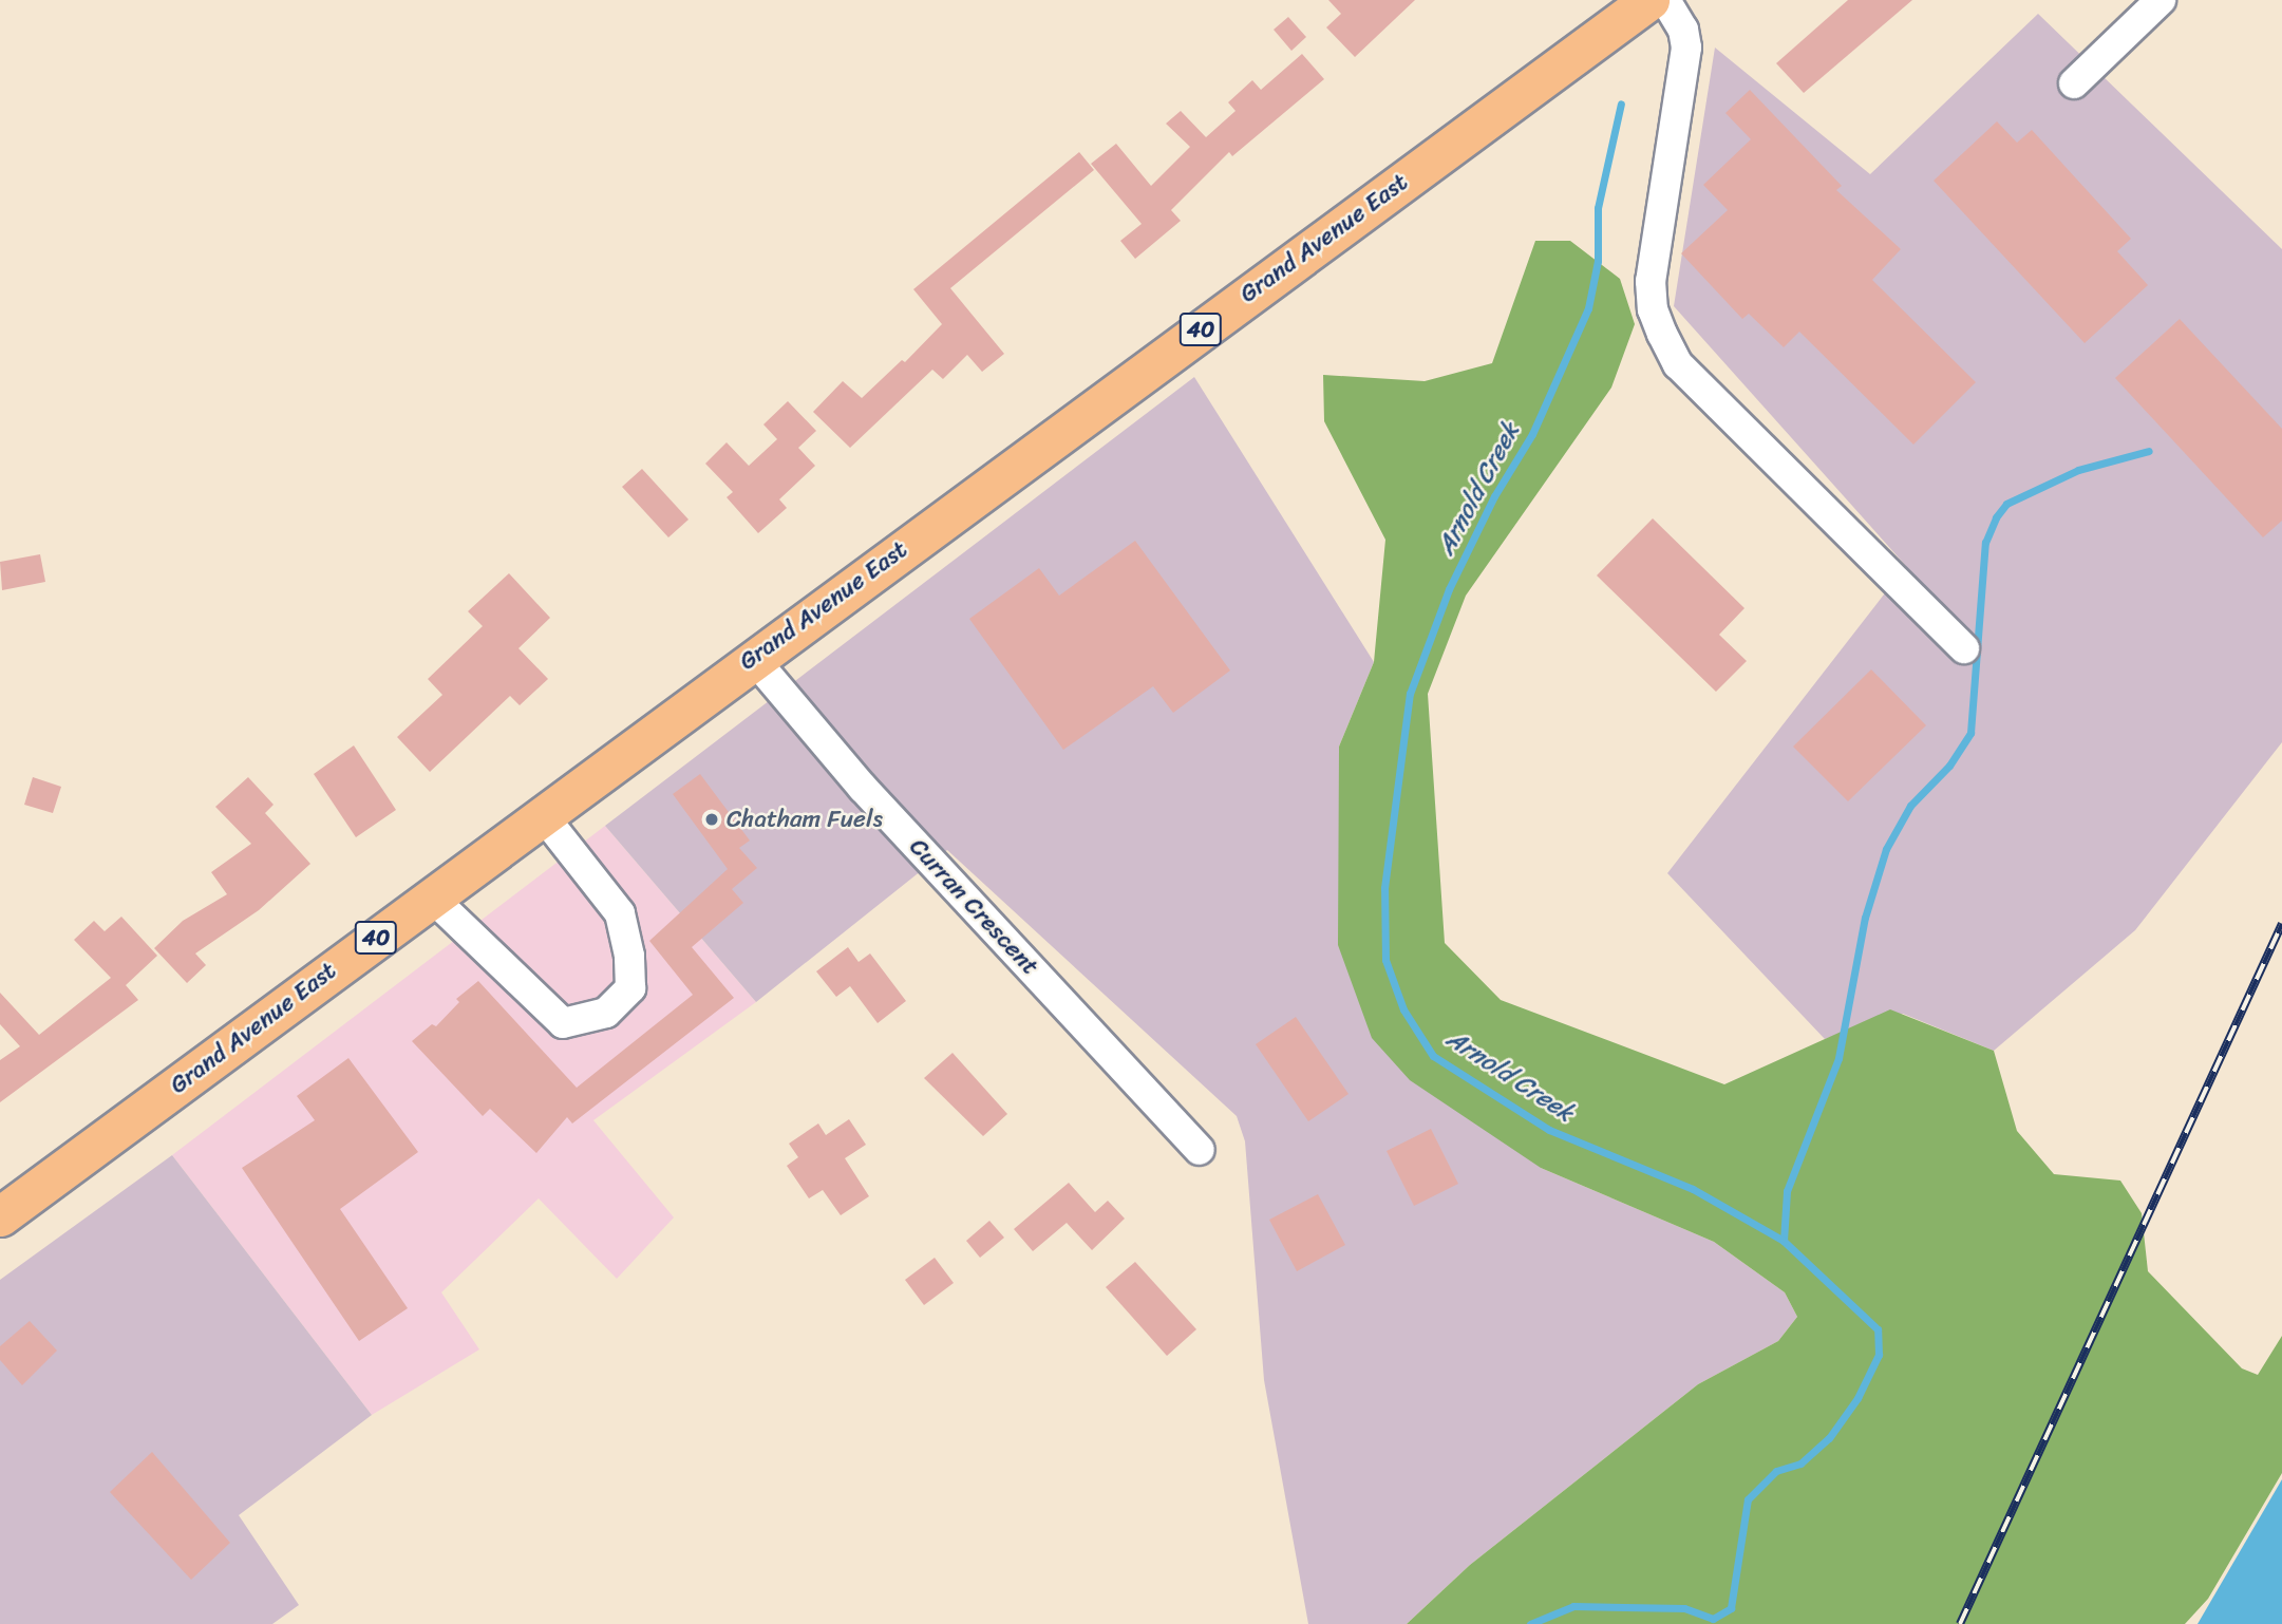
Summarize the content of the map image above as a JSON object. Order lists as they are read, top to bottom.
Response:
{
  "streets": {
    "main road": ["Grand Avenue East", "40"],
    "street": ["Curran Crescent"]
  },
  "crossings": [
    ["Grand Avenue East", "Curran Crescent"]
  ],
  "water": ["Arnold Creek"],
  "places": ["Chatham Fuels"]
}
